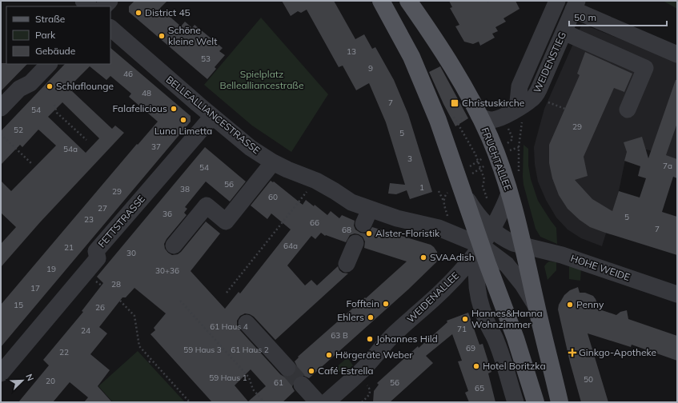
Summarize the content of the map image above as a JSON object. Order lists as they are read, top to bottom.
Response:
{
  "streets": {
    "main road": ["FRUCHTALLEE"],
    "street": [
      "WEIDENSTIEG",
      "BELLEALLIANCESTRASSE",
      "FETTSTRASSE",
      "HOHE WEIDE",
      "WEIDENALLEE"
    ]
  },
  "crossings": [
    ["WEIDENSTIEG", "FRUCHTALLEE"],
    ["BELLEALLIANCESTRASSE", "FRUCHTALLEE"],
    ["BELLEALLIANCESTRASSE", "FETTSTRASSE"],
    ["BELLEALLIANCESTRASSE", "WEIDENALLEE"],
    ["FRUCHTALLEE", "HOHE WEIDE"],
    ["FRUCHTALLEE", "WEIDENALLEE"]
  ],
  "parks": ["Spielplatz Bellealliancestraße"],
  "places": {
    "other": [
      "District 45",
      "Schöne kleine Welt",
      "Schlaflounge",
      "Falafelicious",
      "Luna Limetta",
      "Alster-Floristik",
      "SVAAdish",
      "Fofftein",
      "Penny",
      "Ehlers",
      "Hannes&Hanna Wohnzimmer",
      "Johannes Hild",
      "Hörgeräte Weber",
      "Hotel Boritzka",
      "Café Estrella"
    ],
    "transit": ["Christuskirche"],
    "health": ["Ginkgo-Apotheke"]
  },
  "house_numbers": [
    "13",
    "53",
    "9",
    "46",
    "48",
    "7",
    "54",
    "29",
    "52",
    "5",
    "37",
    "54a",
    "3",
    "7a",
    "54",
    "56",
    "1",
    "38",
    "29",
    "60",
    "27",
    "36",
    "5",
    "23",
    "66",
    "7",
    "68",
    "64a",
    "21",
    "30",
    "19",
    "30+36",
    "28",
    "17",
    "15",
    "26",
    "61 Haus 4",
    "71",
    "24",
    "63 B",
    "69",
    "59 Haus 3",
    "61 Haus 2",
    "22",
    "59 Haus 1",
    "50",
    "20",
    "61",
    "56",
    "65"
  ],
  "legend": ["Straße", "Park", "Gebäude"],
  "scale_bar": "50 m",
  "north": "top right"
}
